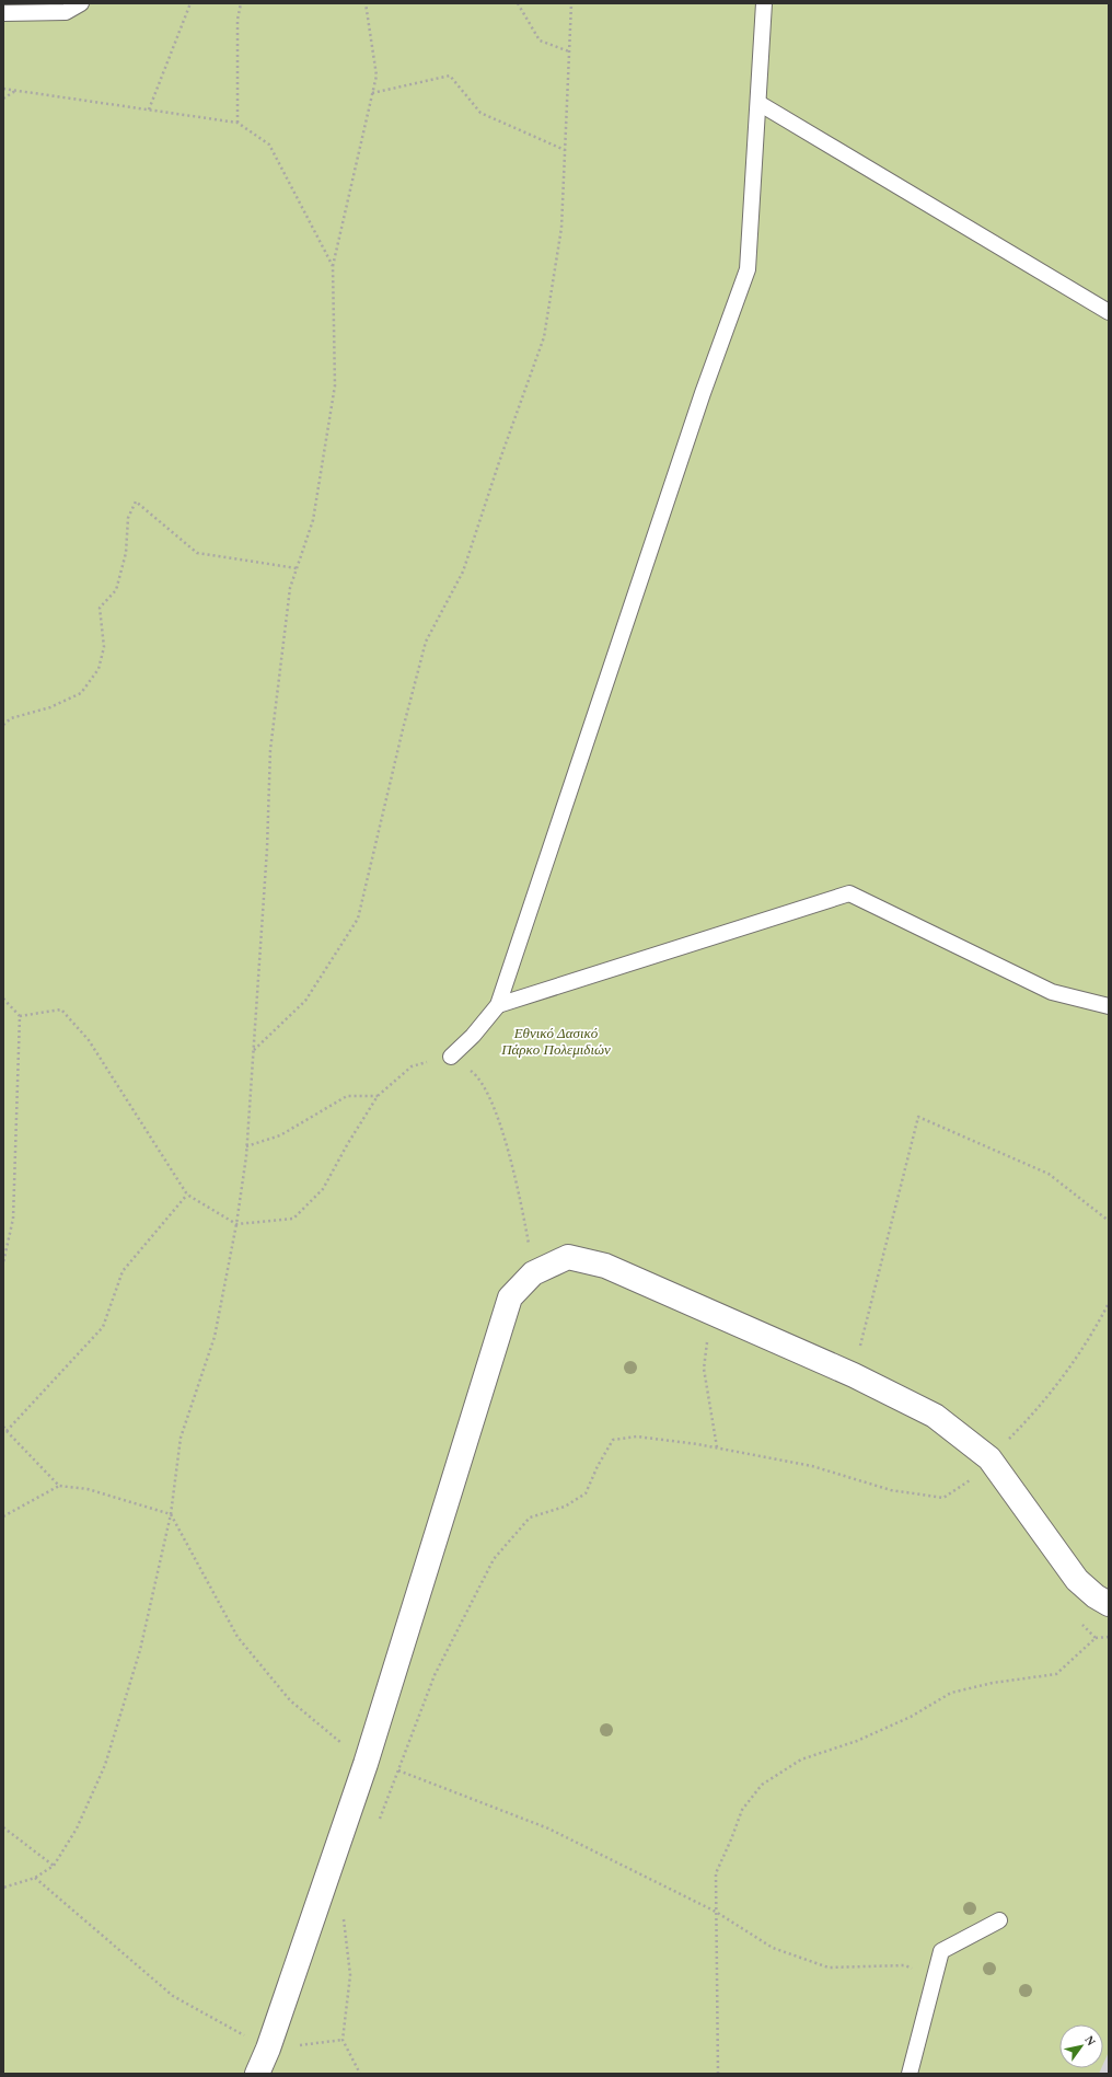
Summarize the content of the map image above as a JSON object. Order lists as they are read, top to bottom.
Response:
{
  "parks": ["Εθνικό Δασικό Πάρκο Πολεμιδιών"],
  "north": "top right"
}
